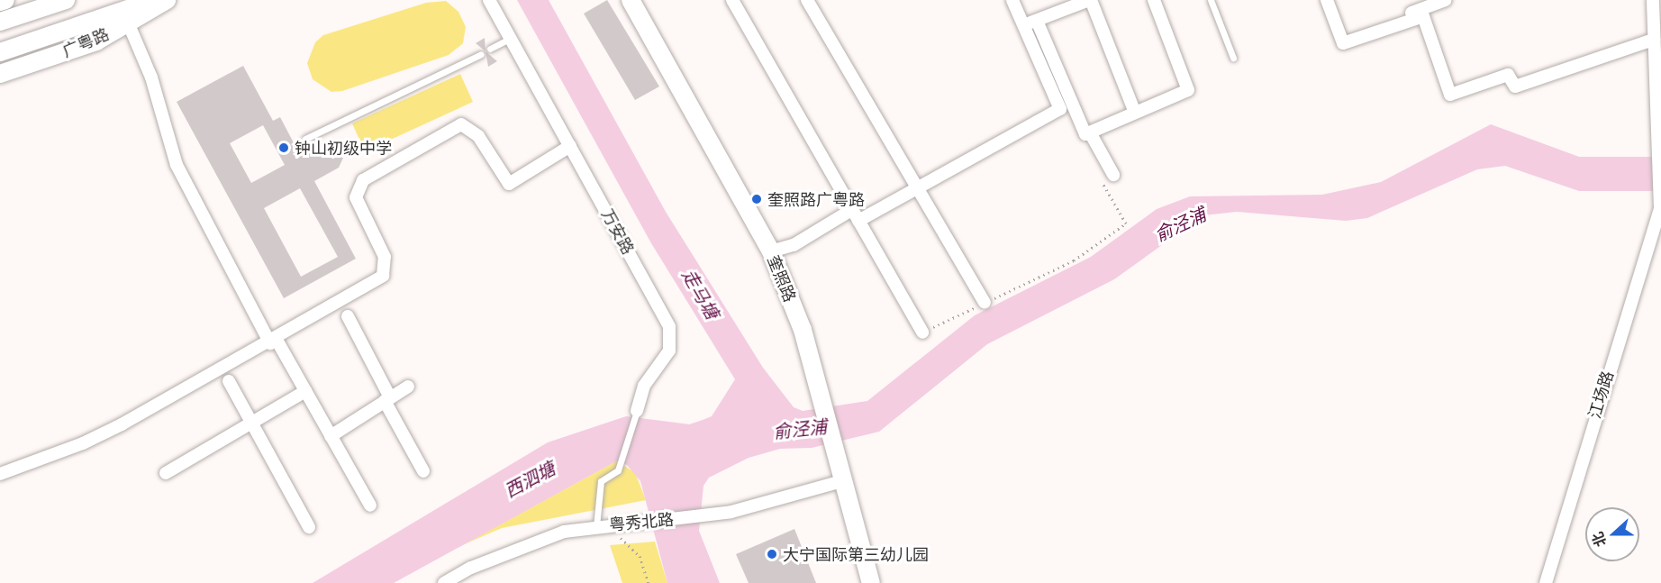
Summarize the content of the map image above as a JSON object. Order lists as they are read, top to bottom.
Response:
{
  "streets": {
    "main road": ["广粤路", "奎照路"],
    "street": ["万安路", "江场路", "粤秀北路"]
  },
  "crossings": [
    ["万安路", "粤秀北路"],
    ["奎照路", "粤秀北路"]
  ],
  "water": ["俞泾浦", "走马塘", "西泗塘"],
  "places": ["钟山初级中学", "奎照路广粤路", "大宁国际第三幼儿园"],
  "north": "left"
}
